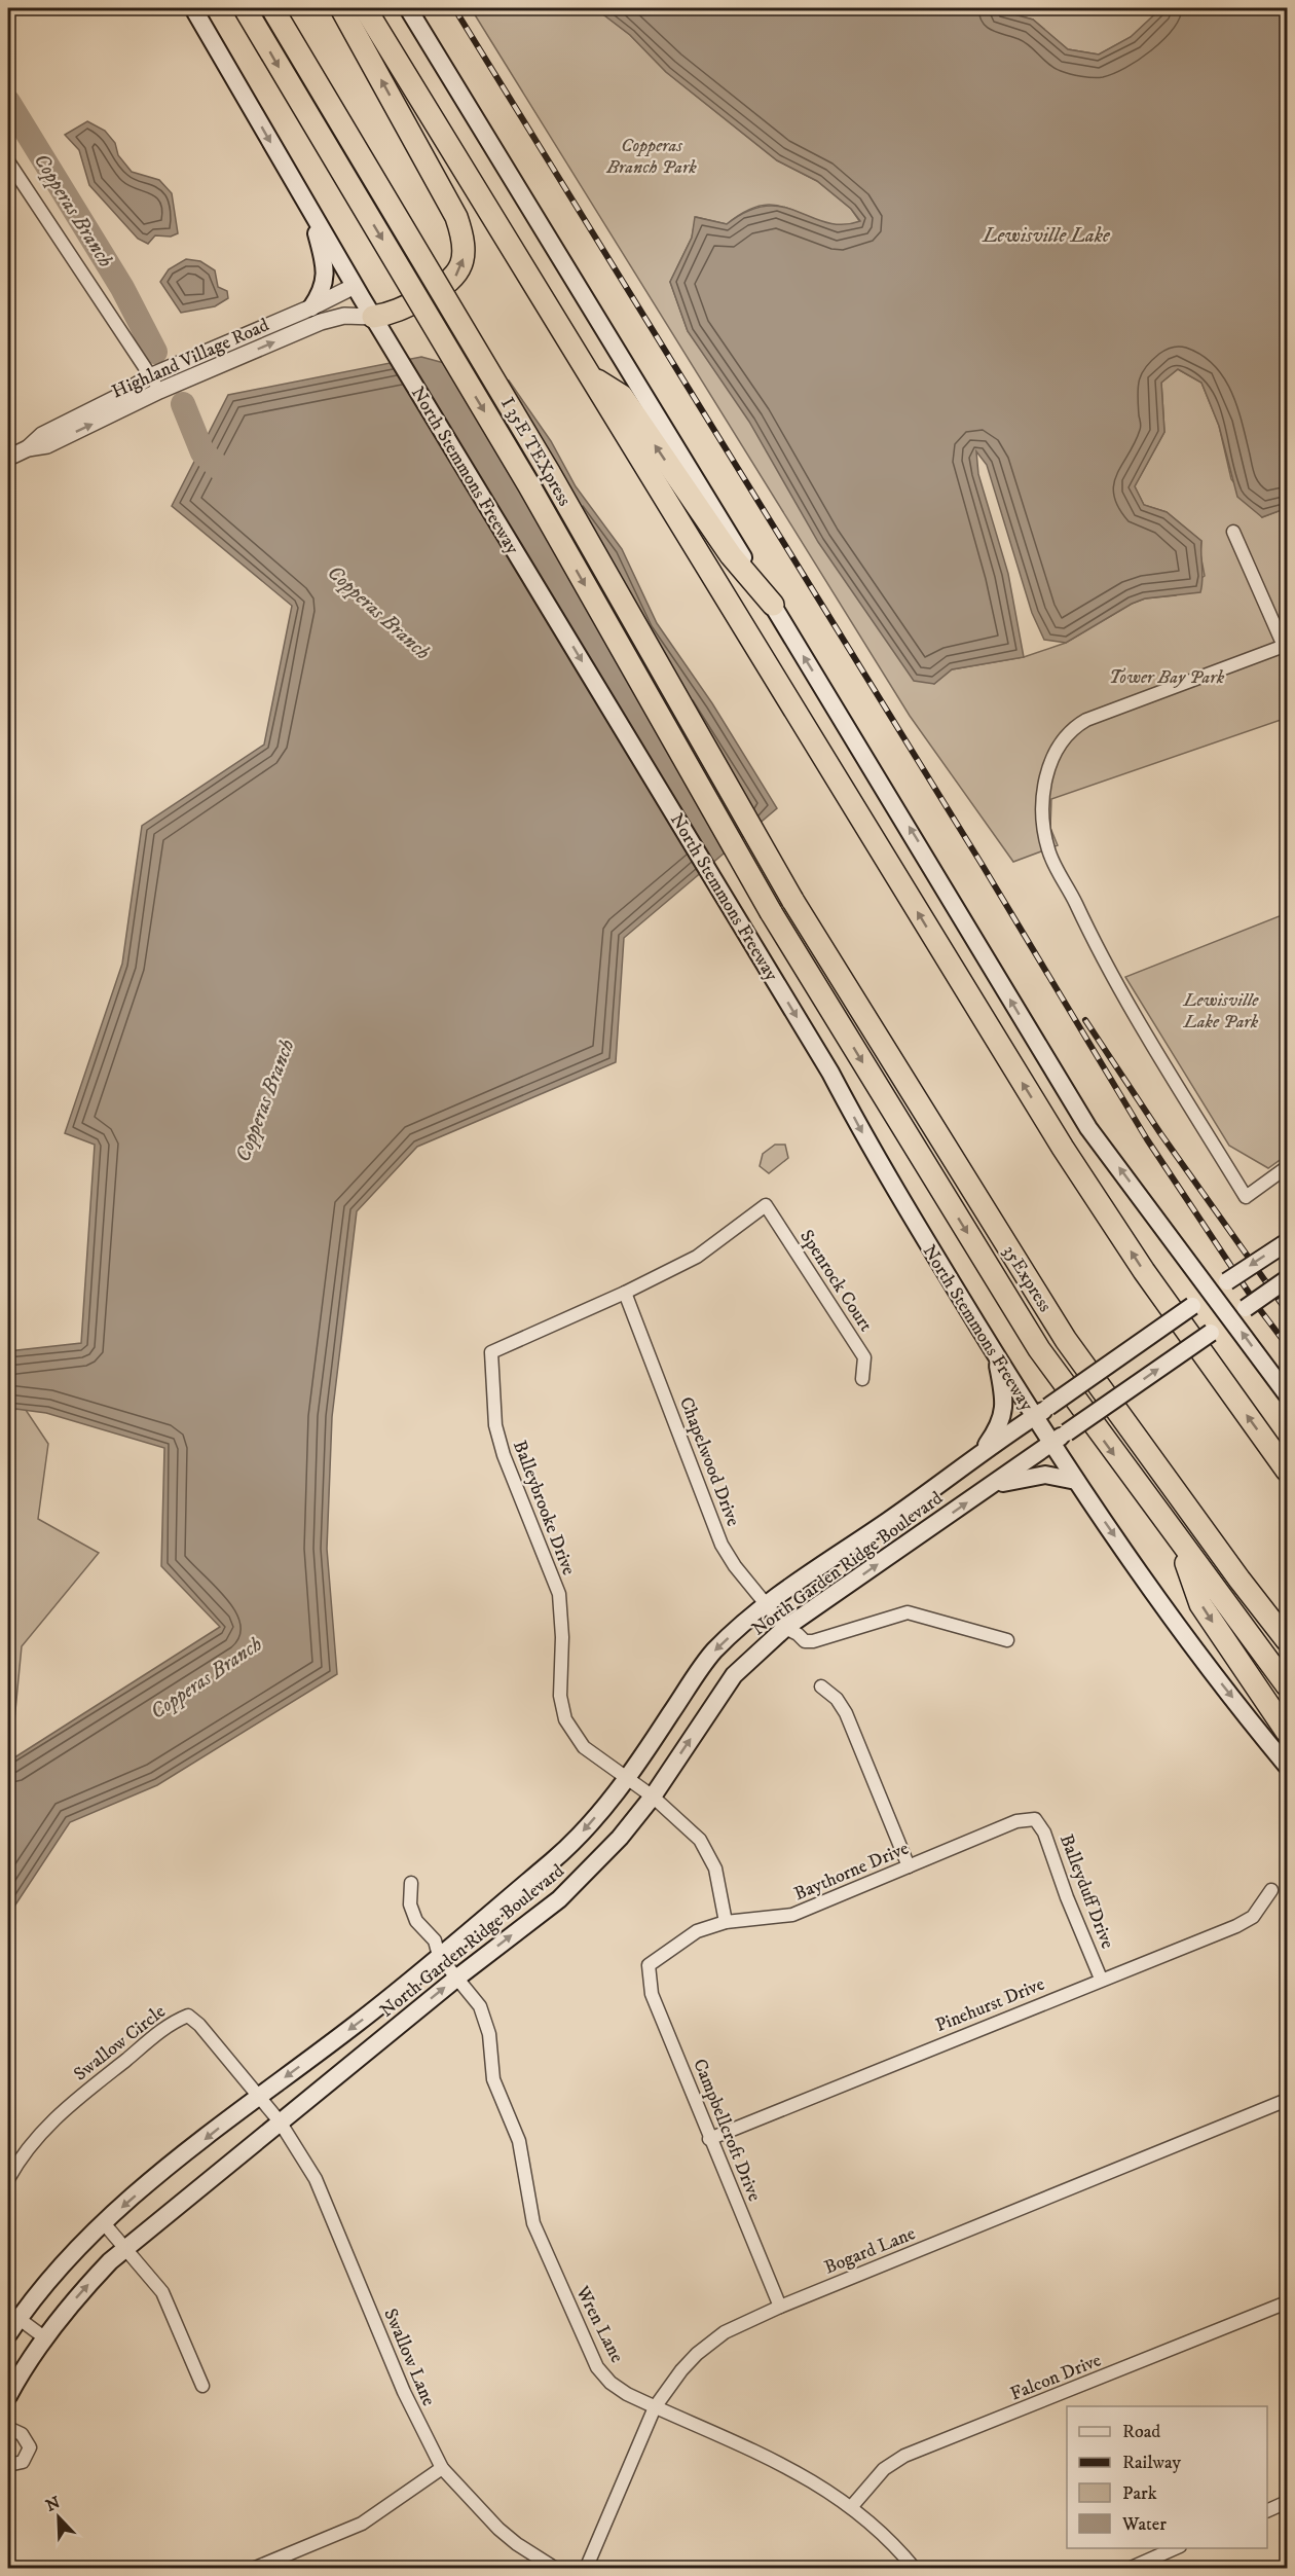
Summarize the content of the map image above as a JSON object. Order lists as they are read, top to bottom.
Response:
{
  "streets": {
    "highway": ["I 35E TEXpress", "North Stemmons Freeway", "35Express"],
    "main road": ["North Garden Ridge Boulevard"],
    "street": [
      "Highland Village Road",
      "Spenrock Court",
      "Chapelwood Drive",
      "Balleybrooke Drive",
      "Baythorne Drive",
      "Balleyduff Drive",
      "Pinehurst Drive",
      "Swallow Circle",
      "Campbellcroft Drive",
      "Bogard Lane",
      "Wren Lane",
      "Swallow Lane",
      "Falcon Drive"
    ]
  },
  "crossings": [
    ["Highland Village Road", "North Stemmons Freeway"],
    ["I 35E TEXpress", "35Express"],
    ["North Stemmons Freeway", "North Garden Ridge Boulevard"],
    ["Spenrock Court", "Balleybrooke Drive"],
    ["Chapelwood Drive", "Balleybrooke Drive"],
    ["Chapelwood Drive", "North Garden Ridge Boulevard"],
    ["Balleybrooke Drive", "North Garden Ridge Boulevard"],
    ["Balleybrooke Drive", "Baythorne Drive"],
    ["North Garden Ridge Boulevard", "Swallow Circle"],
    ["North Garden Ridge Boulevard", "Wren Lane"],
    ["North Garden Ridge Boulevard", "Swallow Lane"],
    ["Baythorne Drive", "Balleyduff Drive"],
    ["Baythorne Drive", "Campbellcroft Drive"],
    ["Balleyduff Drive", "Pinehurst Drive"],
    ["Pinehurst Drive", "Campbellcroft Drive"],
    ["Swallow Circle", "Swallow Lane"],
    ["Campbellcroft Drive", "Bogard Lane"],
    ["Bogard Lane", "Wren Lane"],
    ["Wren Lane", "Falcon Drive"]
  ],
  "water": ["Copperas Branch", "Lewisville Lake"],
  "parks": ["Copperas Branch Park", "Tower Bay Park", "Lewisville Lake Park"],
  "legend": [
    "Road",
    "Railway",
    "Park",
    "Water"
  ],
  "north": "top left"
}
